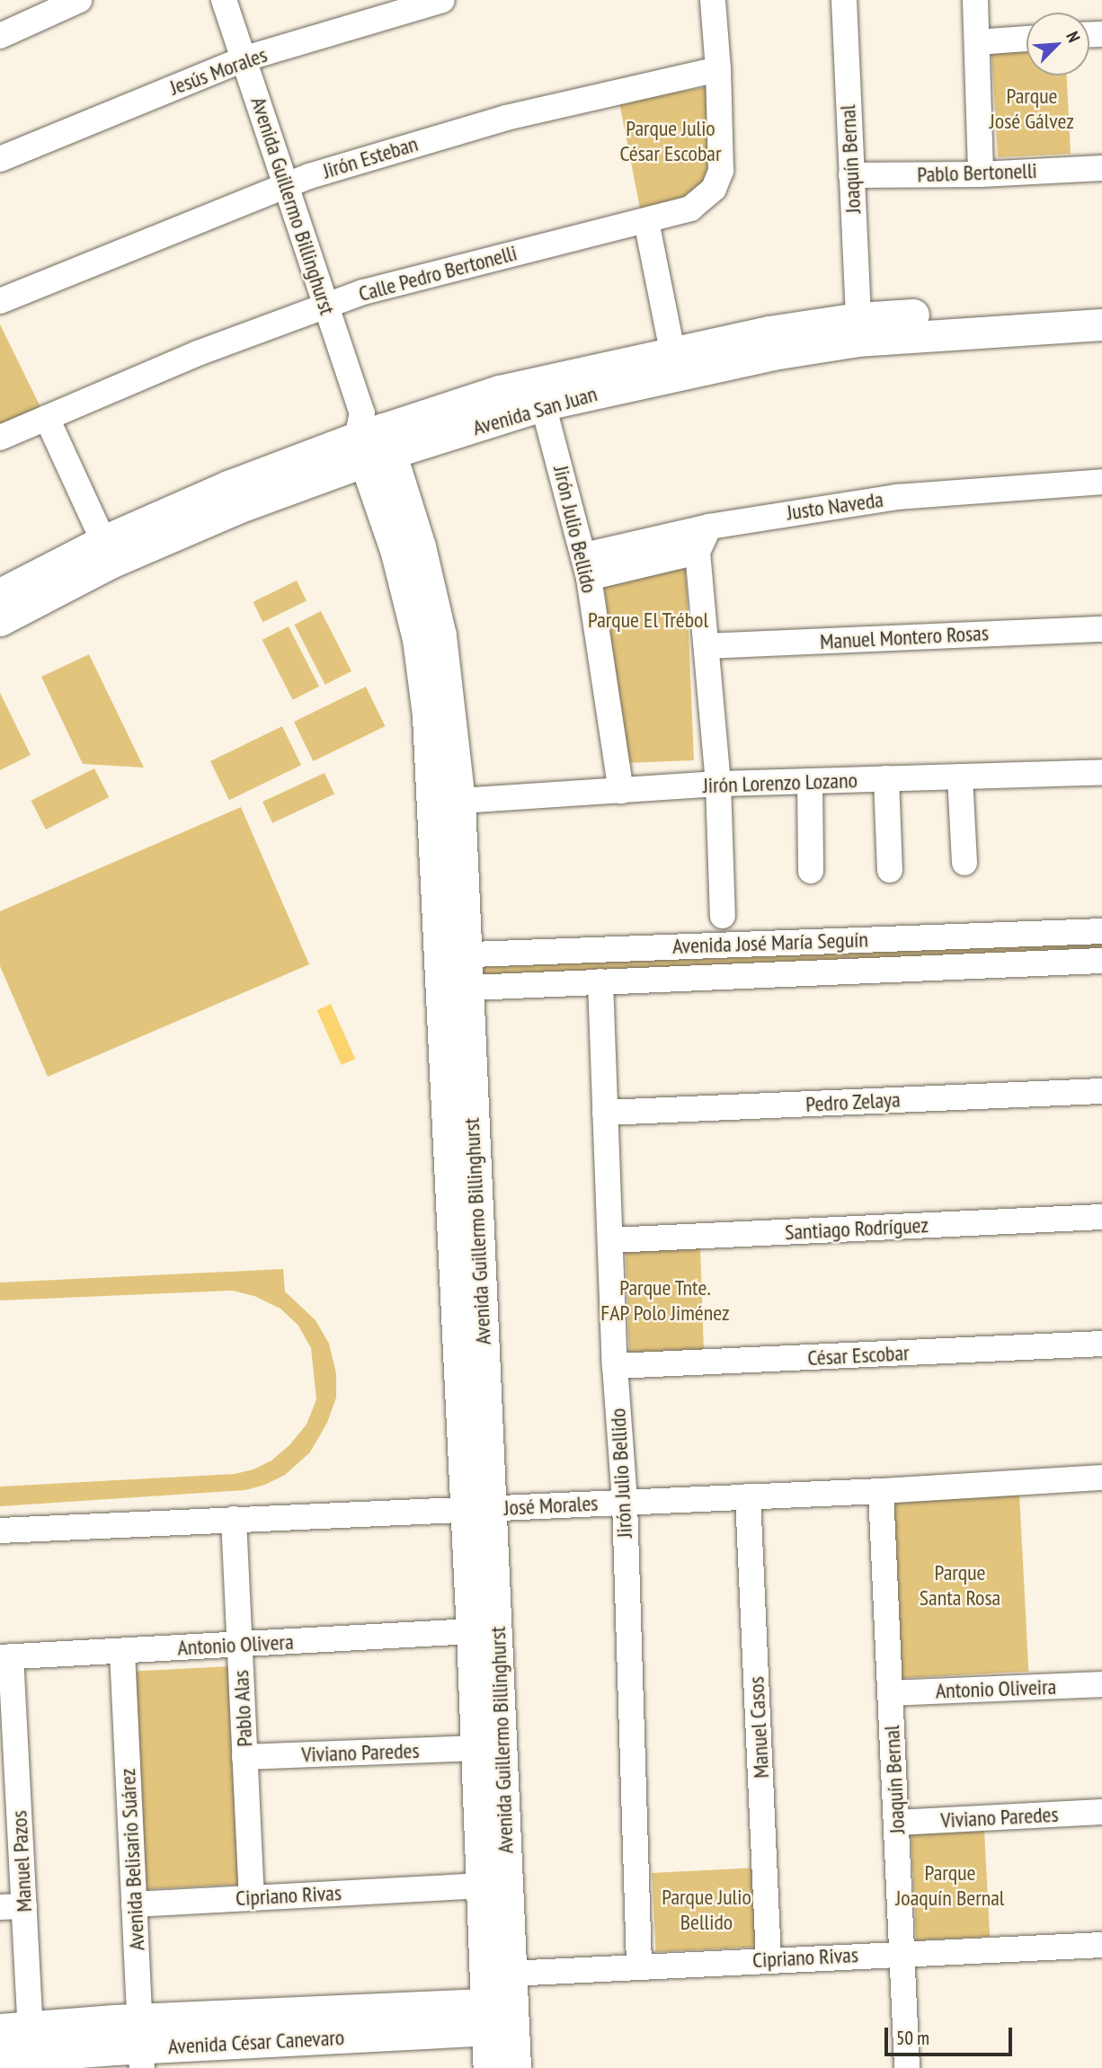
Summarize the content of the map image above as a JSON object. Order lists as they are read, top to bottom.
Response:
{
  "streets": {
    "main road": ["Avenida Guillermo Billinghurst", "Avenida San Juan", "Avenida César Canevaro"],
    "street": [
      "Jesús Morales",
      "Jirón Esteban",
      "Joaquín Bernal",
      "Pablo Bertonelli",
      "Calle Pedro Bertonelli",
      "Justo Naveda",
      "Jirón Julio Bellido",
      "Manuel Montero Rosas",
      "Jirón Lorenzo Lozano",
      "Avenida José María Seguín",
      "Pedro Zelaya",
      "Santiago Rodríguez",
      "César Escobar",
      "José Morales",
      "Antonio Olivera",
      "Antonio Oliveira",
      "Pablo Alas",
      "Manuel Casos",
      "Viviano Paredes",
      "Avenida Belisario Suárez",
      "Manuel Pazos",
      "Cipriano Rivas"
    ]
  },
  "crossings": [
    ["Jesús Morales", "Avenida Guillermo Billinghurst"],
    ["Jirón Esteban", "Avenida Guillermo Billinghurst"],
    ["Jirón Esteban", "Calle Pedro Bertonelli"],
    ["Joaquín Bernal", "Pablo Bertonelli"],
    ["Joaquín Bernal", "Avenida San Juan"],
    ["Joaquín Bernal", "José Morales"],
    ["Joaquín Bernal", "Antonio Oliveira"],
    ["Joaquín Bernal", "Viviano Paredes"],
    ["Joaquín Bernal", "Cipriano Rivas"],
    ["Avenida Guillermo Billinghurst", "Calle Pedro Bertonelli"],
    ["Avenida Guillermo Billinghurst", "Avenida San Juan"],
    ["Avenida Guillermo Billinghurst", "Jirón Lorenzo Lozano"],
    ["Avenida Guillermo Billinghurst", "Avenida José María Seguín"],
    ["Avenida Guillermo Billinghurst", "José Morales"],
    ["Avenida Guillermo Billinghurst", "Antonio Olivera"],
    ["Avenida Guillermo Billinghurst", "Viviano Paredes"],
    ["Avenida Guillermo Billinghurst", "Cipriano Rivas"],
    ["Avenida Guillermo Billinghurst", "Avenida César Canevaro"],
    ["Avenida San Juan", "Jirón Julio Bellido"],
    ["Justo Naveda", "Jirón Julio Bellido"],
    ["Jirón Julio Bellido", "Jirón Lorenzo Lozano"],
    ["Jirón Julio Bellido", "Avenida José María Seguín"],
    ["Jirón Julio Bellido", "Pedro Zelaya"],
    ["Jirón Julio Bellido", "Santiago Rodríguez"],
    ["Jirón Julio Bellido", "César Escobar"],
    ["Jirón Julio Bellido", "José Morales"],
    ["Jirón Julio Bellido", "Cipriano Rivas"],
    ["José Morales", "Pablo Alas"],
    ["José Morales", "Manuel Casos"],
    ["Antonio Olivera", "Pablo Alas"],
    ["Antonio Olivera", "Avenida Belisario Suárez"],
    ["Antonio Olivera", "Manuel Pazos"],
    ["Pablo Alas", "Viviano Paredes"],
    ["Pablo Alas", "Cipriano Rivas"],
    ["Manuel Casos", "Cipriano Rivas"],
    ["Avenida Belisario Suárez", "Cipriano Rivas"],
    ["Avenida Belisario Suárez", "Avenida César Canevaro"],
    ["Manuel Pazos", "Avenida César Canevaro"],
    ["Cipriano Rivas", "Avenida César Canevaro"]
  ],
  "parks": [
    "Parque José Gálvez",
    "Parque Julio César Escobar",
    "Parque El Trébol",
    "Parque Tnte. FAP Polo Jiménez",
    "Parque Santa Rosa",
    "Parque Joaquín Bernal",
    "Parque Julio Bellido"
  ],
  "scale_bar": "50 m",
  "north": "top right"
}
